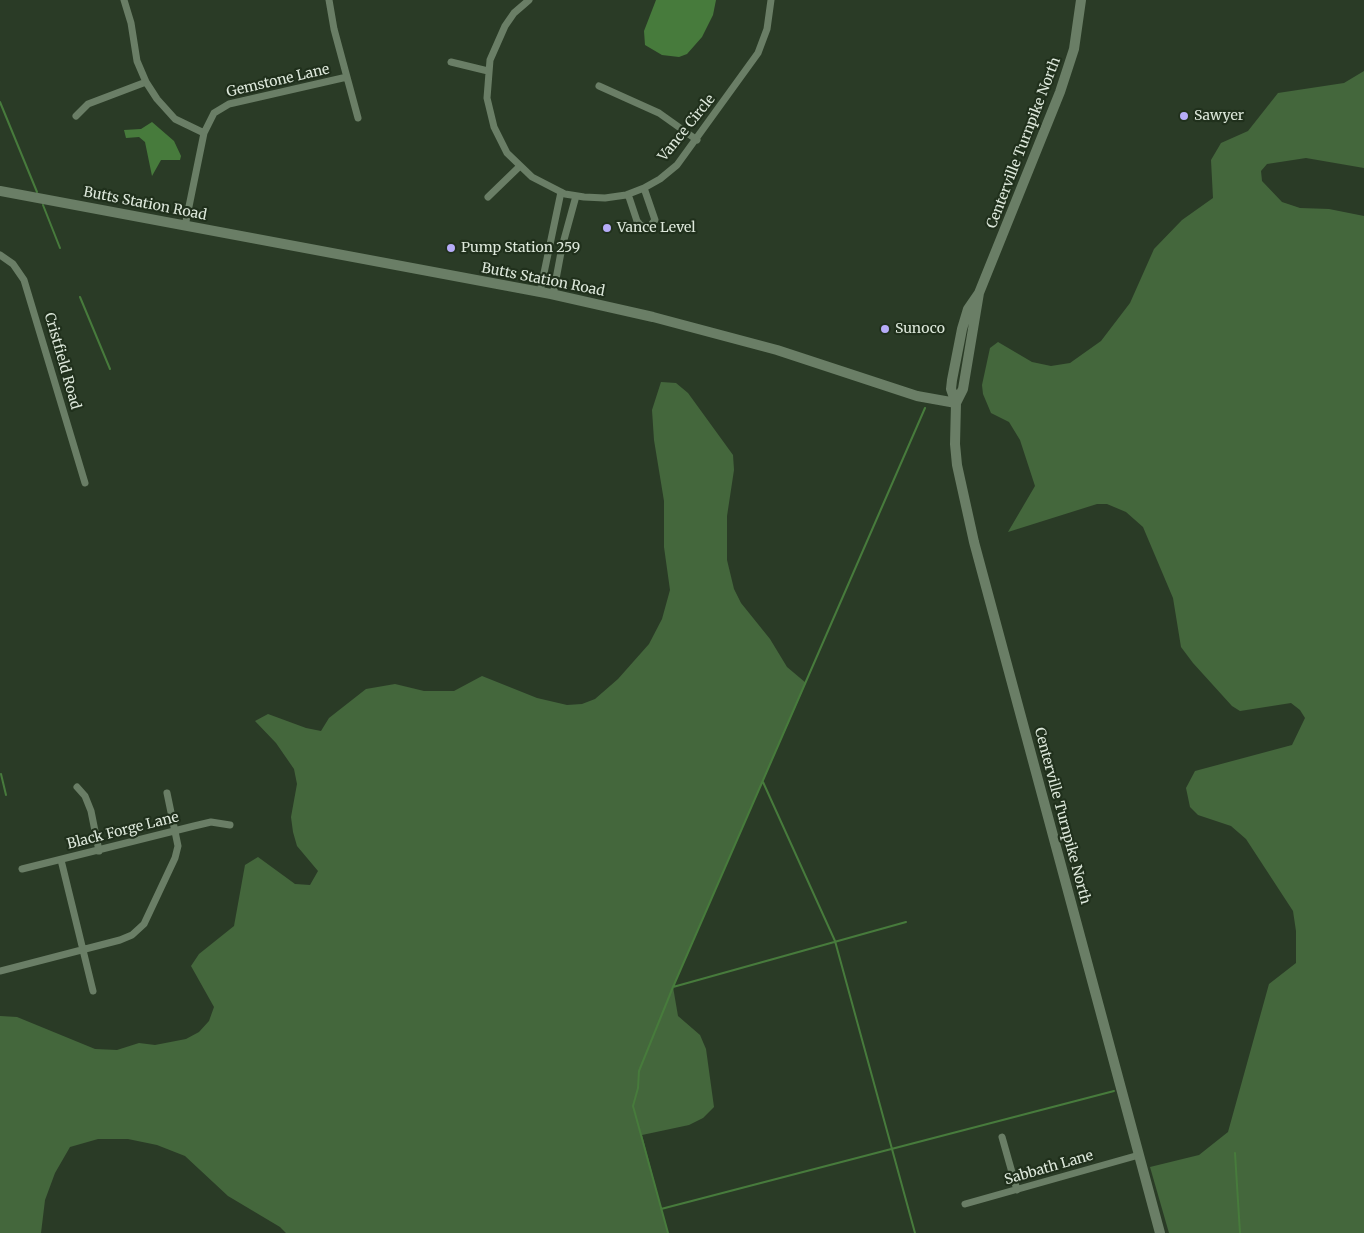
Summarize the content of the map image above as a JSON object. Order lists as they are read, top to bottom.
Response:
{
  "streets": {
    "main road": ["Centerville Turnpike North", "Butts Station Road"],
    "street": [
      "Gemstone Lane",
      "Vance Circle",
      "Cristfield Road",
      "Black Forge Lane",
      "Sabbath Lane"
    ]
  },
  "crossings": [
    ["Gemstone Lane", "Butts Station Road"],
    ["Centerville Turnpike North", "Butts Station Road"],
    ["Centerville Turnpike North", "Sabbath Lane"]
  ],
  "places": [
    "Sawyer",
    "Vance Level",
    "Pump Station 259",
    "Sunoco"
  ]
}
